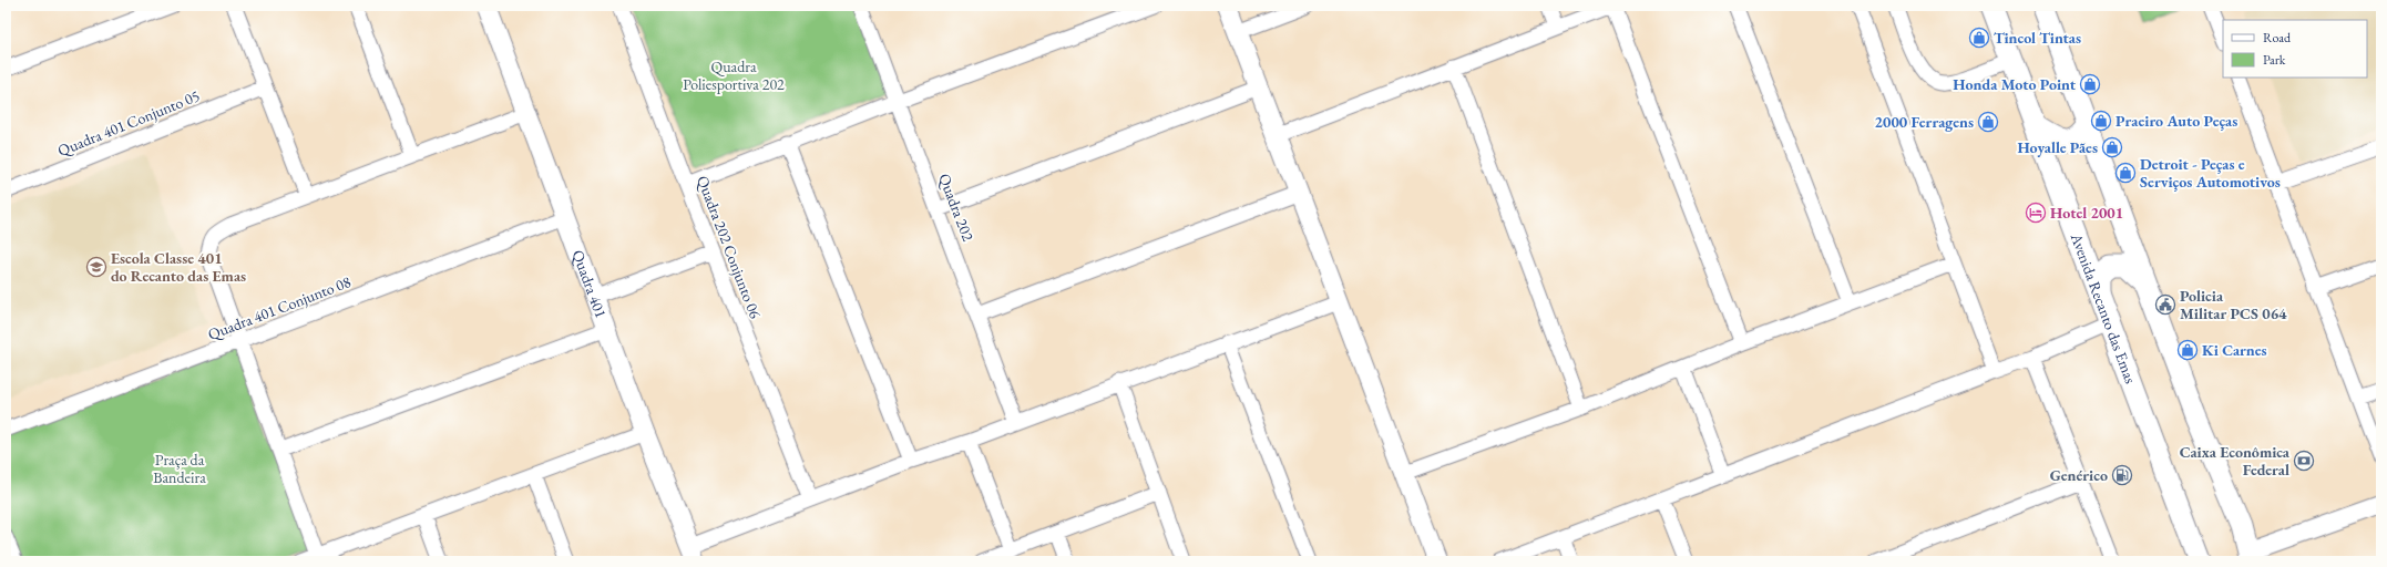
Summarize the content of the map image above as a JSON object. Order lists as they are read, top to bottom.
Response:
{
  "streets": {
    "main road": ["Avenida Recanto das Emas"],
    "street": [
      "Quadra 401 Conjunto 05",
      "Quadra 202",
      "Quadra 202 Conjunto 06",
      "Quadra 401",
      "Quadra 401 Conjunto 08"
    ]
  },
  "crossings": [
    ["Quadra 401", "Quadra 401 Conjunto 08"]
  ],
  "parks": ["Quadra Poliesportiva 202", "Praça da Bandeira"],
  "places": {
    "shop": [
      "Tincol Tintas",
      "Honda Moto Point",
      "Praeiro Auto Peças",
      "2000 Ferragens",
      "Hoyalle Pães",
      "Detroit - Peças e Serviços Automotivos",
      "Ki Carnes"
    ],
    "hotel": ["Hotel 2001"],
    "school or university": ["Escola Classe 401 do Recanto das Emas"],
    "public building": ["Policia Militar PCS 064"],
    "bank": ["Caixa Econômica Federal"],
    "fuel station": ["Genérico"]
  },
  "legend": ["Road", "Park"]
}
